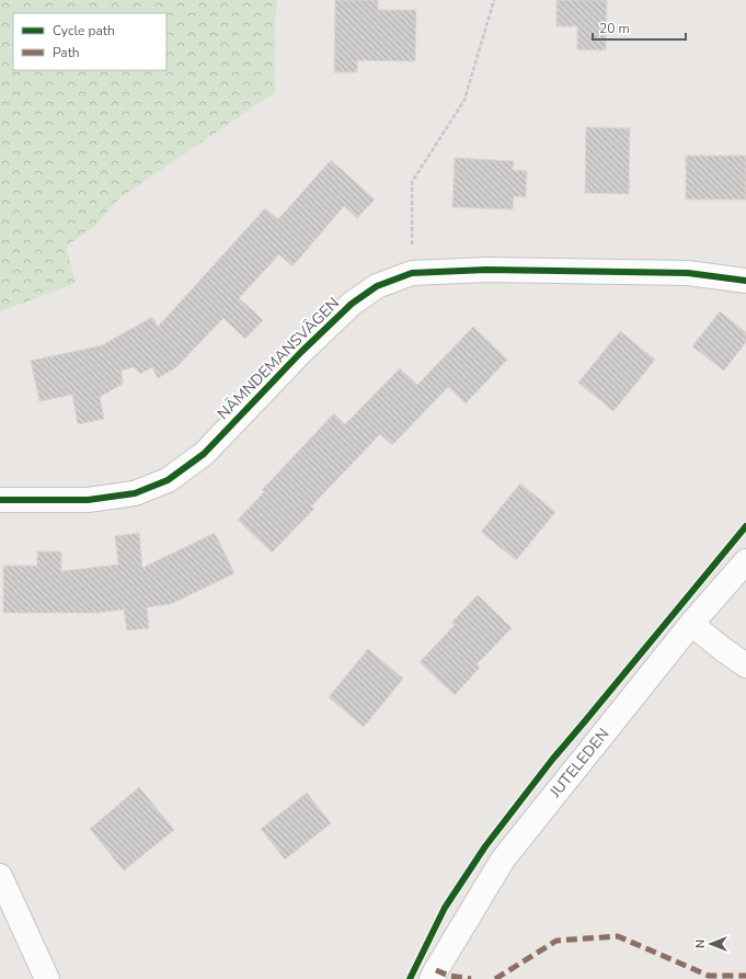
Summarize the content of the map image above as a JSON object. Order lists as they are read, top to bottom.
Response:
{
  "streets": {
    "street": ["NÄMNDEMANSVÄGEN", "JUTELEDEN"]
  },
  "legend": ["Cycle path", "Path"],
  "scale_bar": "20 m",
  "north": "left"
}
